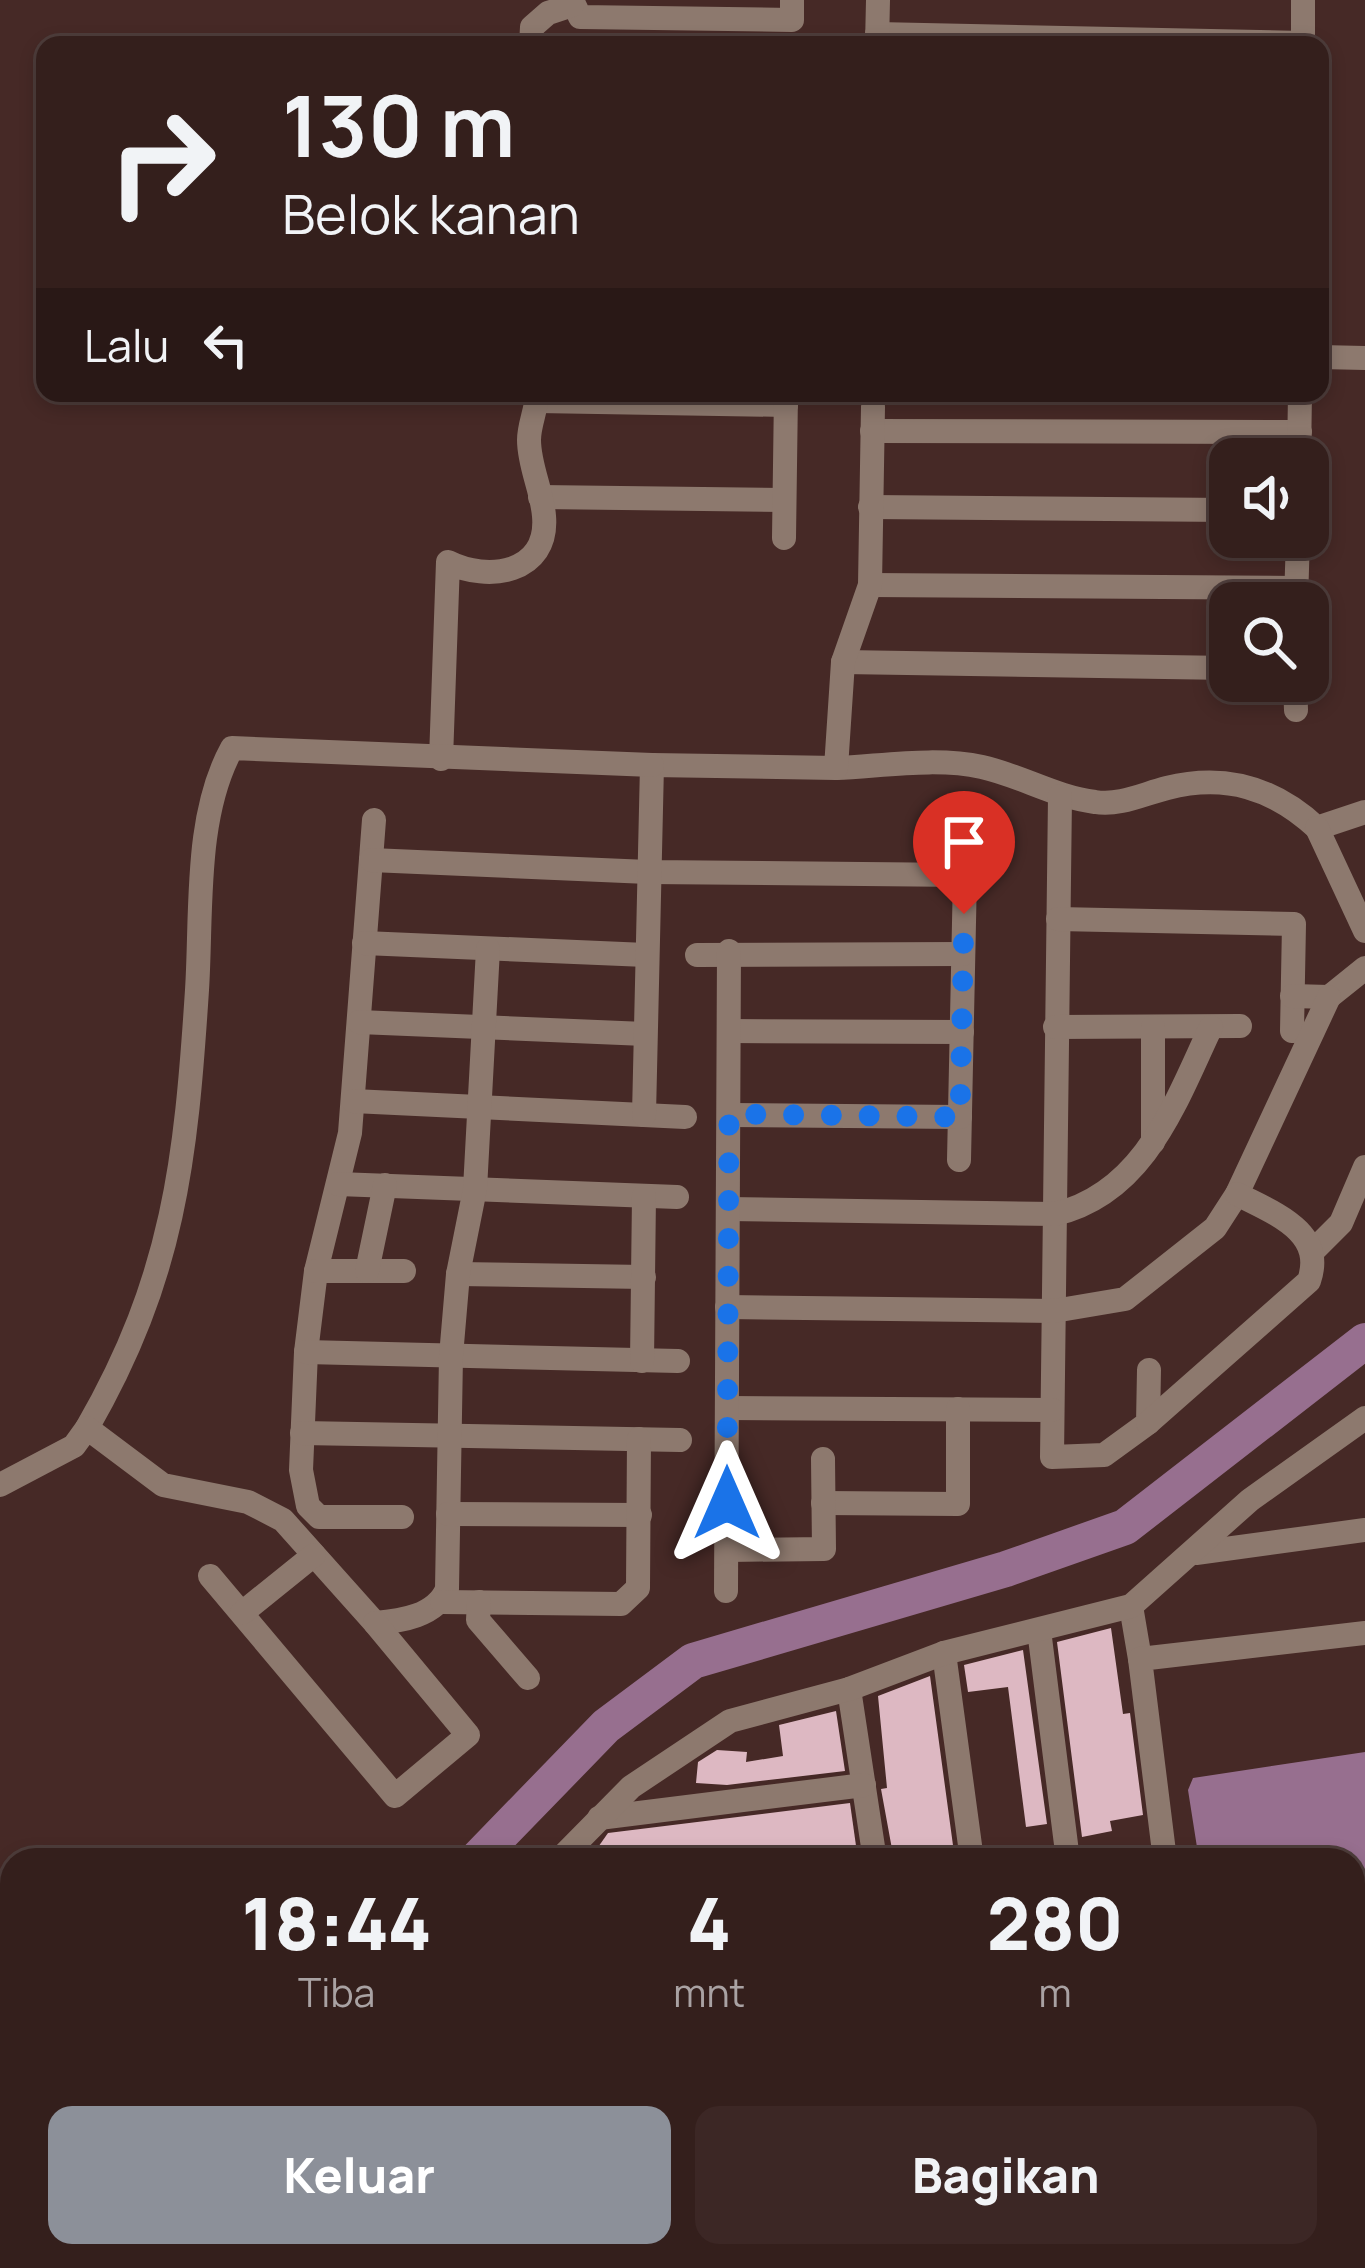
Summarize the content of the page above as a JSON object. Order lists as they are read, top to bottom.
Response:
{
  "page": {
    "turn": ["130 m", "Belok kanan"],
    "then": "Lalu",
    "eta": [
      "18:44",
      "Tiba",
      "4",
      "mnt",
      "280",
      "m"
    ],
    "buttons": ["Keluar", "Bagikan"]
  }
}
